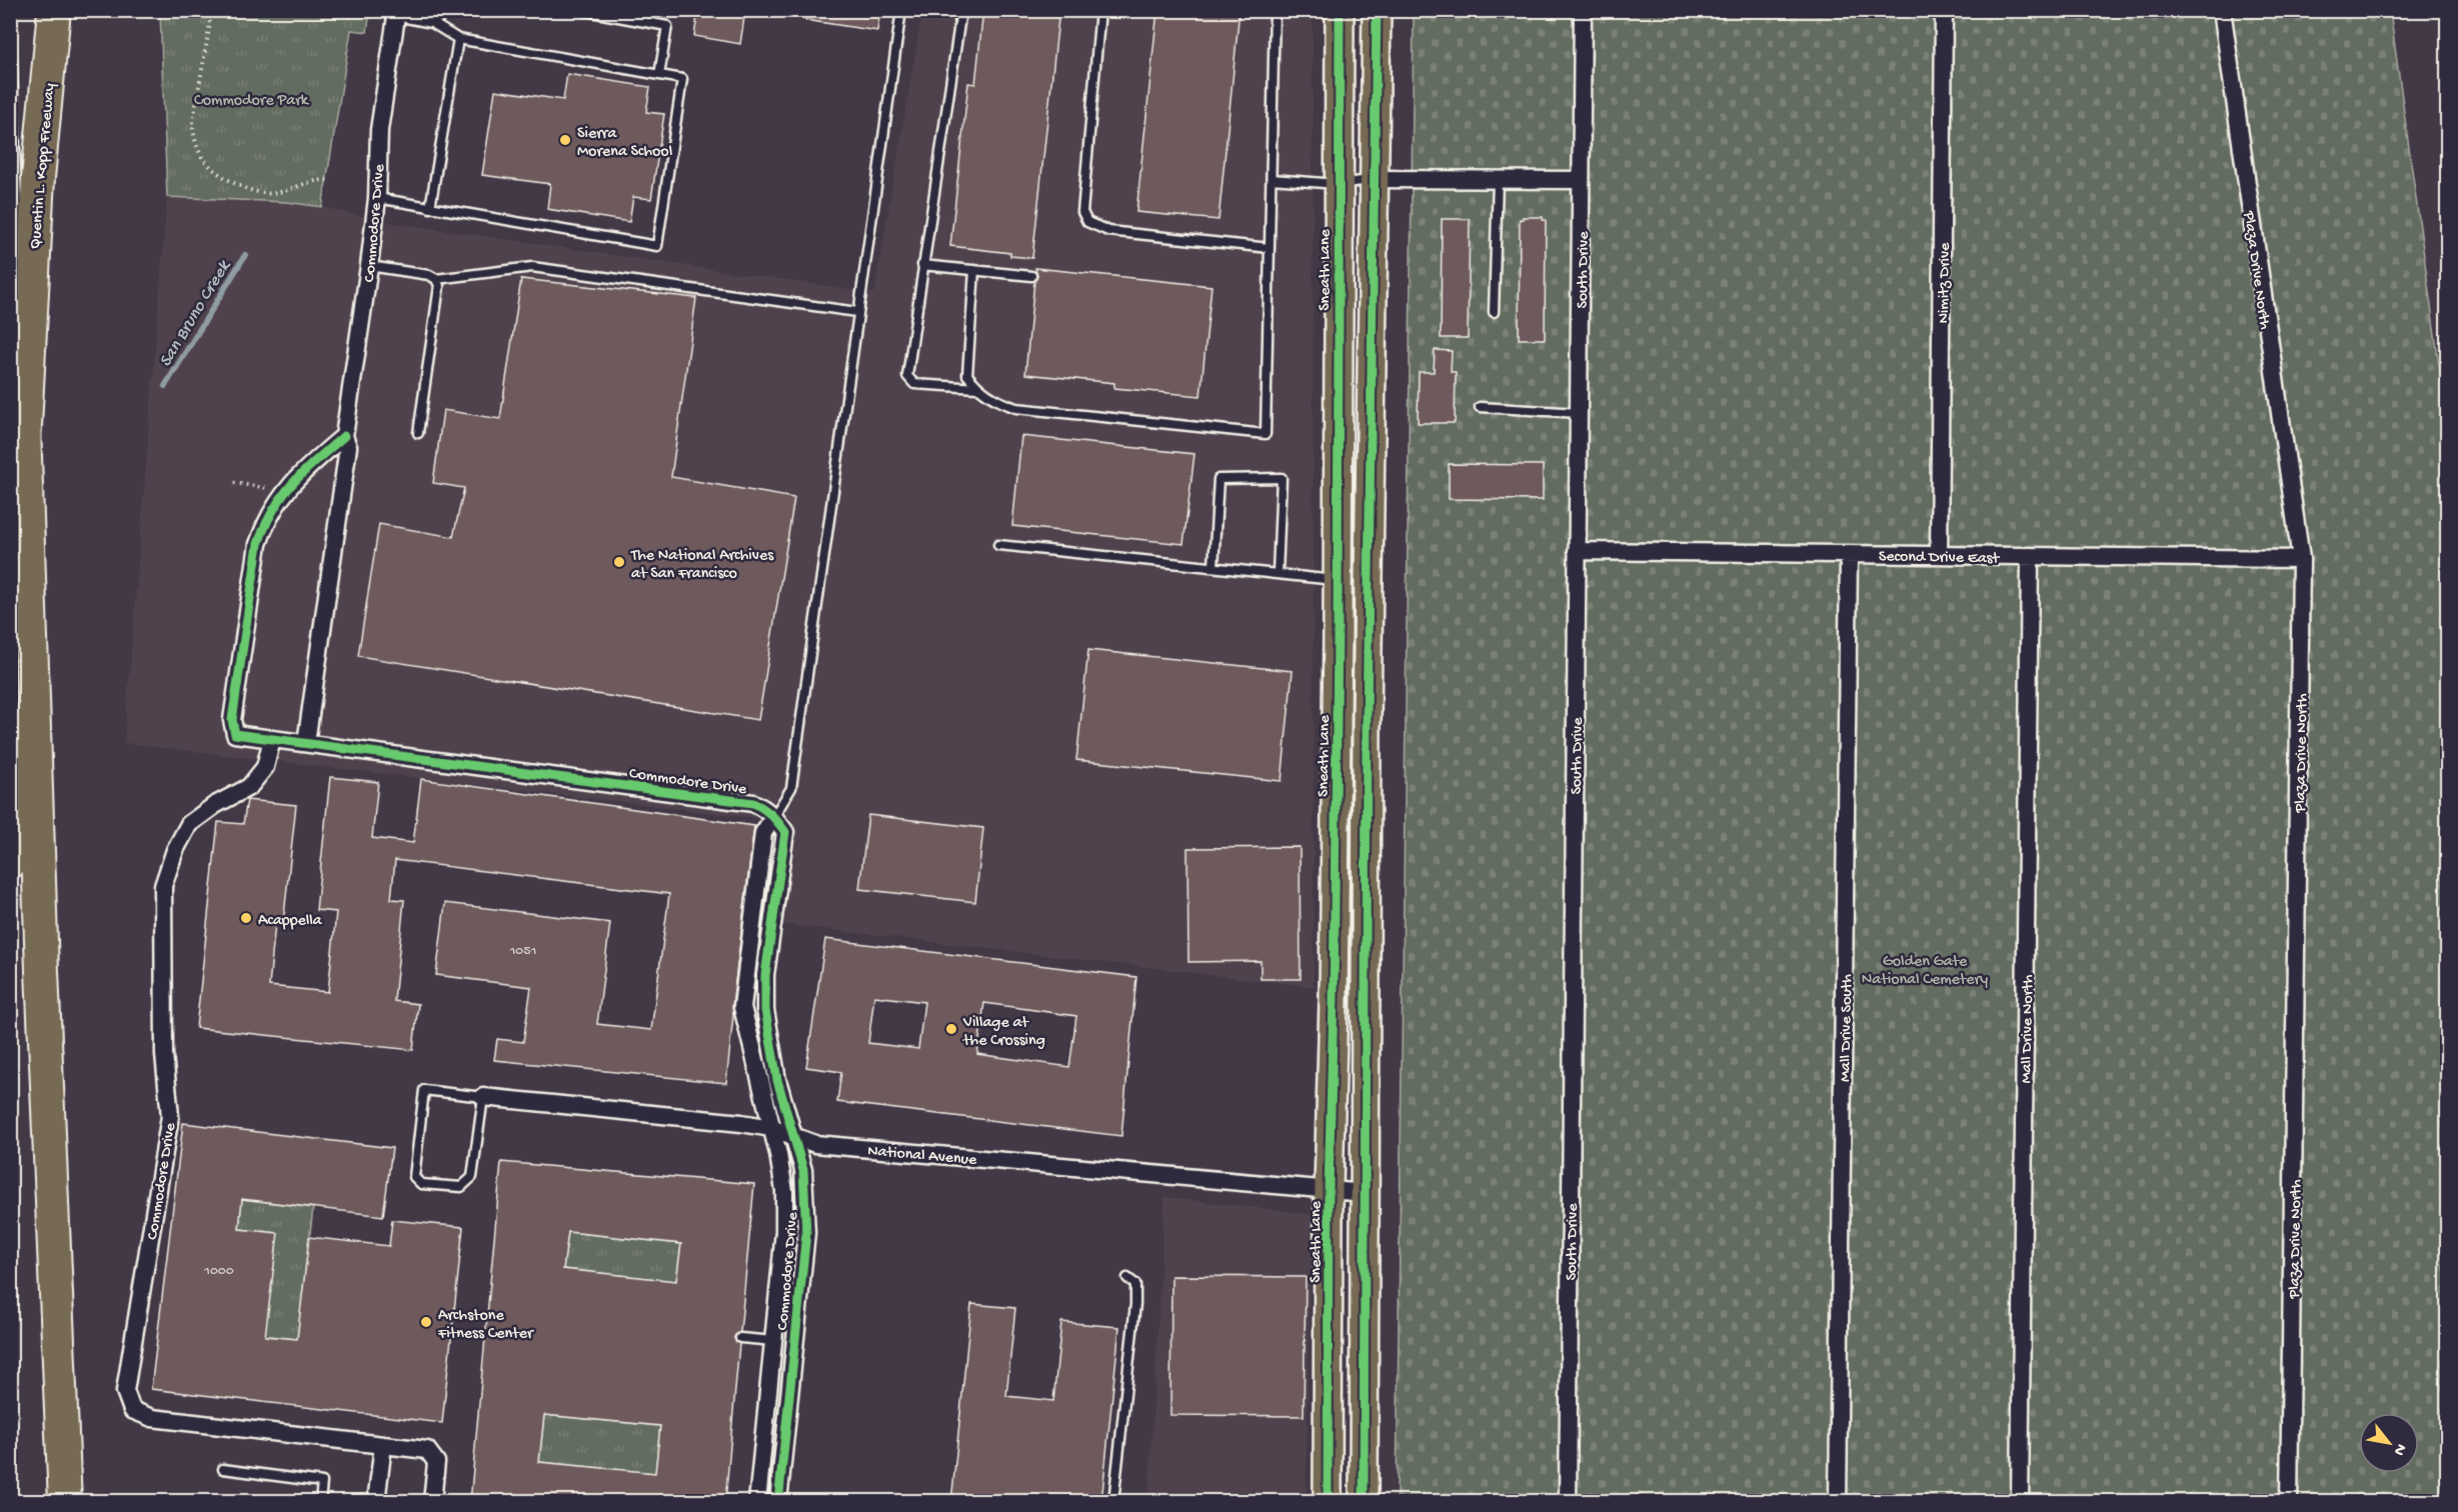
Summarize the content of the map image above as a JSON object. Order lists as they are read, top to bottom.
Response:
{
  "streets": {
    "highway": ["Quentin L. Kopp Freeway"],
    "main road": ["Sneath Lane"],
    "street": [
      "Commodore Drive",
      "South Drive",
      "Plaza Drive North",
      "Nimitz Drive",
      "Second Drive East",
      "Mall Drive South",
      "Mall Drive North",
      "National Avenue"
    ]
  },
  "crossings": [
    ["Commodore Drive", "National Avenue"],
    ["Sneath Lane", "National Avenue"],
    ["South Drive", "Second Drive East"],
    ["Plaza Drive North", "Second Drive East"],
    ["Nimitz Drive", "Second Drive East"],
    ["Second Drive East", "Mall Drive South"],
    ["Second Drive East", "Mall Drive North"]
  ],
  "water": ["San Bruno Creek"],
  "parks": ["Commodore Park", "Golden Gate National Cemetery"],
  "places": [
    "Sierra Morena School",
    "The National Archives at San Francisco",
    "Acappella",
    "Village at the Crossing",
    "Archstone Fitness Center"
  ],
  "house_numbers": ["1051", "1000"],
  "north": "bottom right"
}
